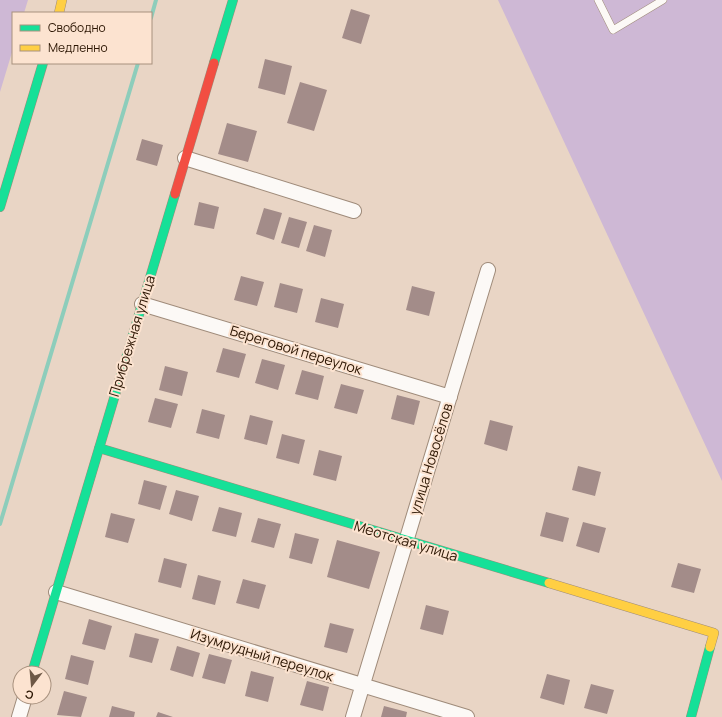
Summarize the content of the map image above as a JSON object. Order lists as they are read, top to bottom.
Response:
{
  "streets": {
    "street": [
      "Прибрежная улица",
      "Береговой переулок",
      "улица Новосёлов",
      "Меотская улица",
      "Изумрудный переулок"
    ]
  },
  "crossings": [
    ["Прибрежная улица", "Береговой переулок"],
    ["Прибрежная улица", "Меотская улица"],
    ["Прибрежная улица", "Изумрудный переулок"],
    ["Береговой переулок", "улица Новосёлов"],
    ["улица Новосёлов", "Меотская улица"],
    ["улица Новосёлов", "Изумрудный переулок"]
  ],
  "legend": ["Свободно", "Медленно"],
  "north": "bottom"
}
